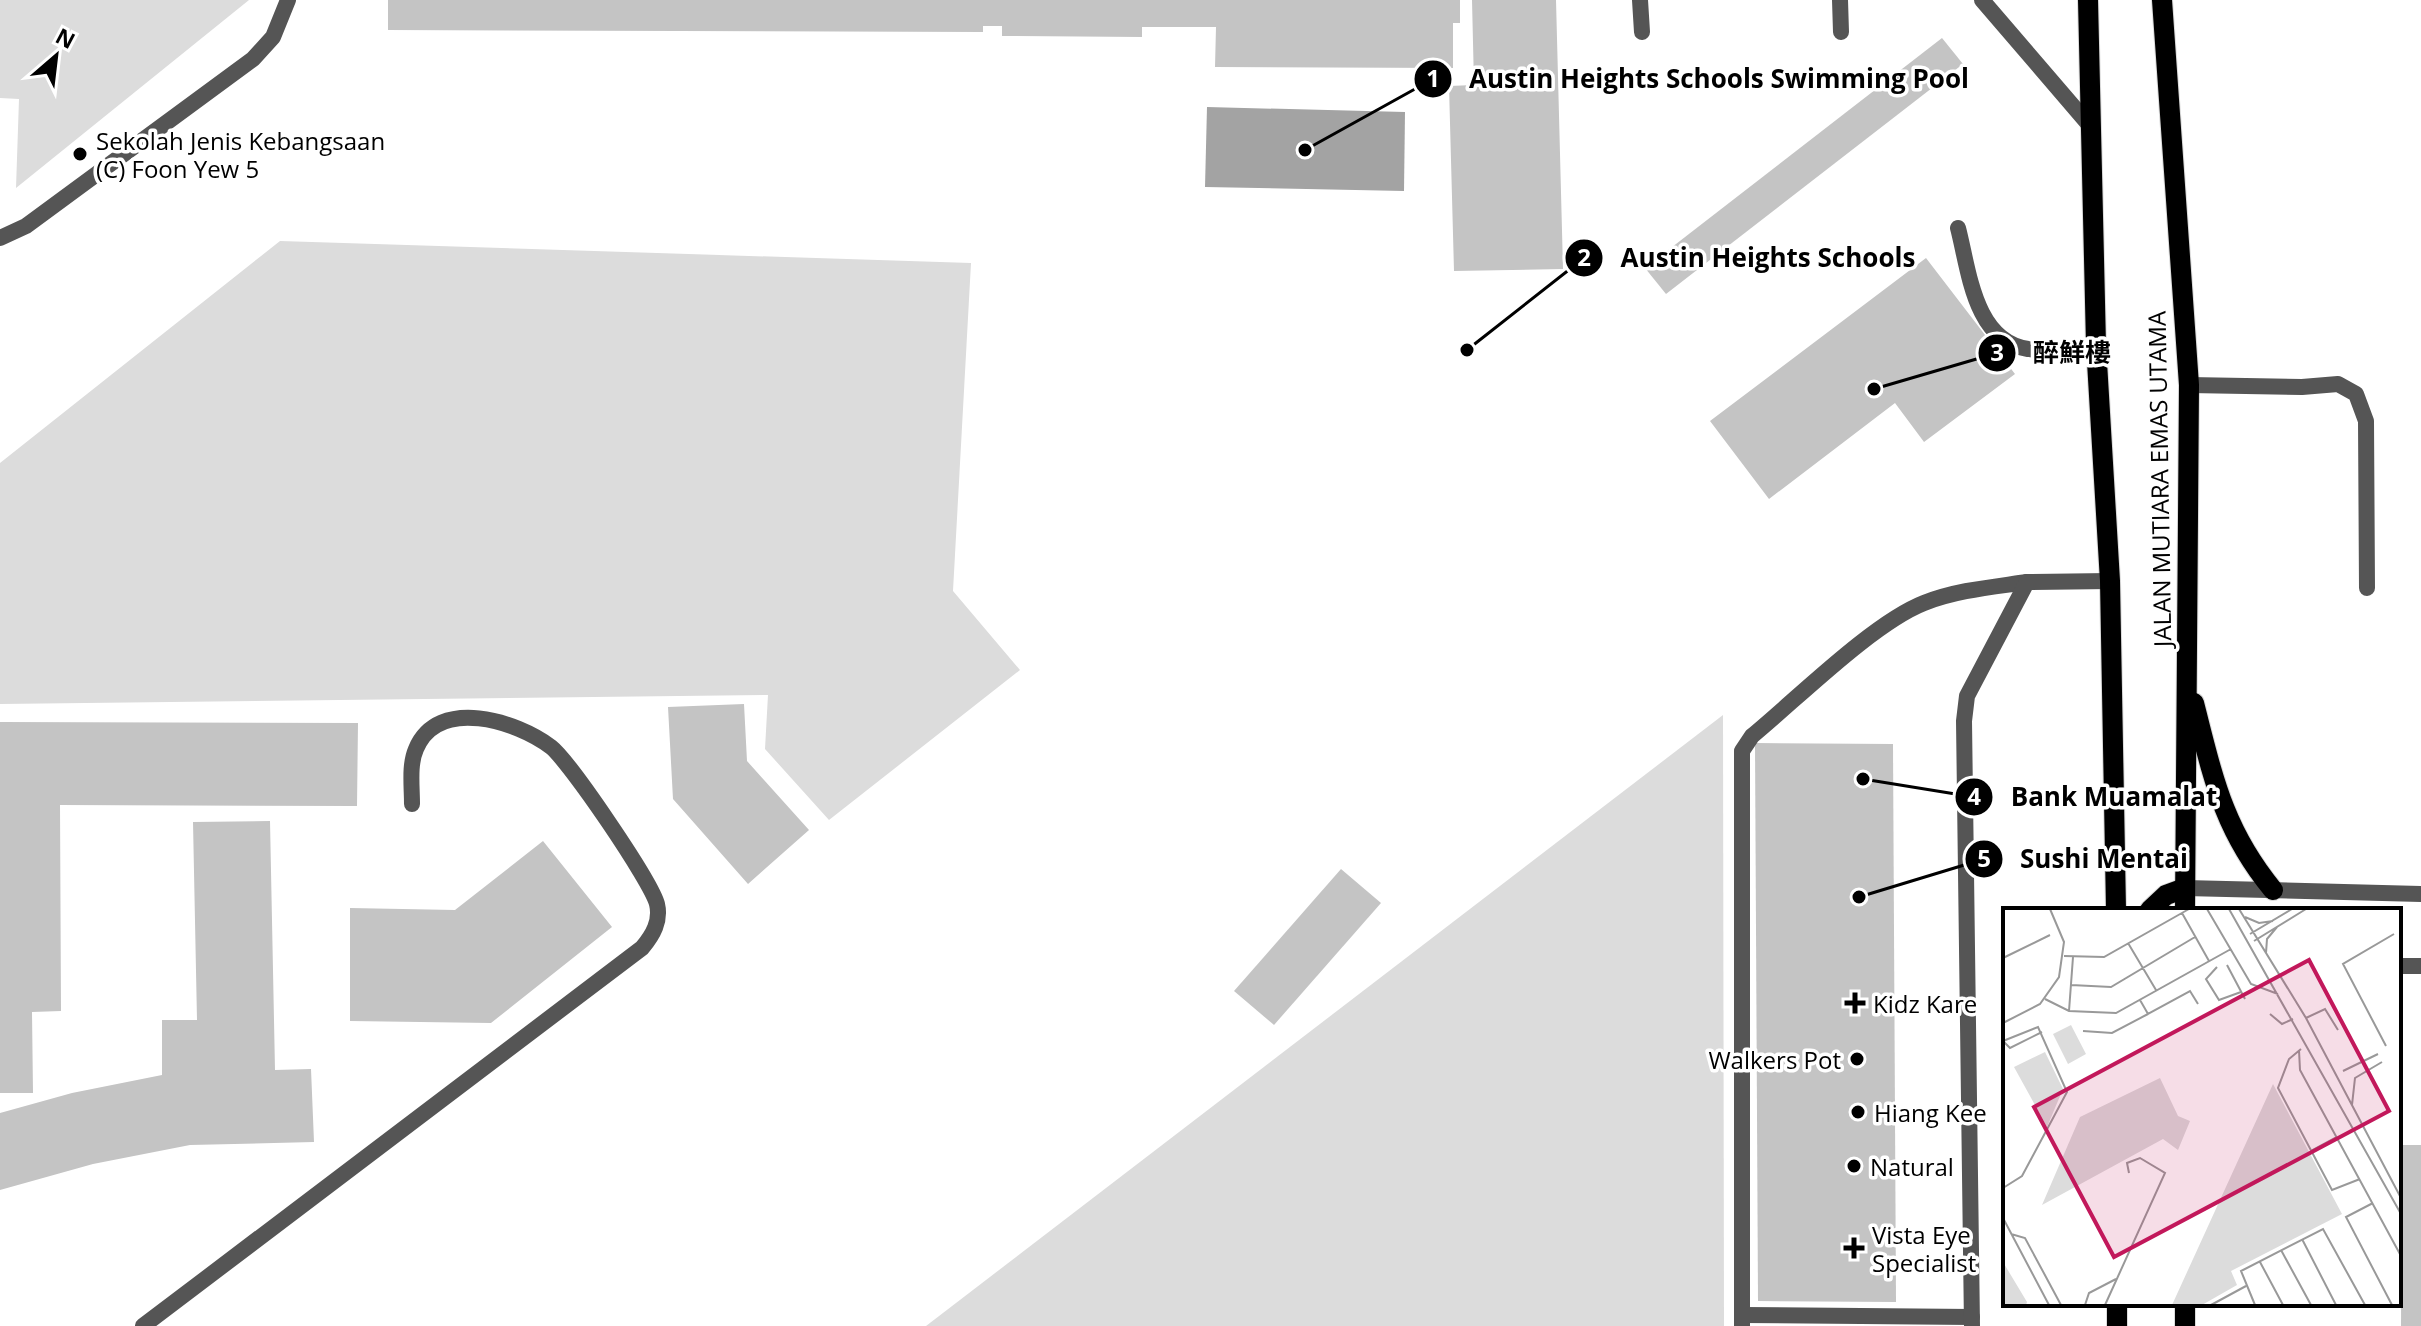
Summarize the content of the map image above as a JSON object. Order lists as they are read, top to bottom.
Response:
{
  "streets": {
    "main road": ["JALAN MUTIARA EMAS UTAMA"]
  },
  "places": {
    "other": [
      "Austin Heights Schools Swimming Pool",
      "Sekolah Jenis Kebangsaan (C) Foon Yew 5",
      "Austin Heights Schools",
      "醉鮮樓",
      "Bank Muamalat",
      "Sushi Mentai",
      "Walkers Pot",
      "Hiang Kee",
      "Natural"
    ],
    "health": ["Kidz Kare", "Vista Eye Specialist"]
  },
  "north": "top right"
}
